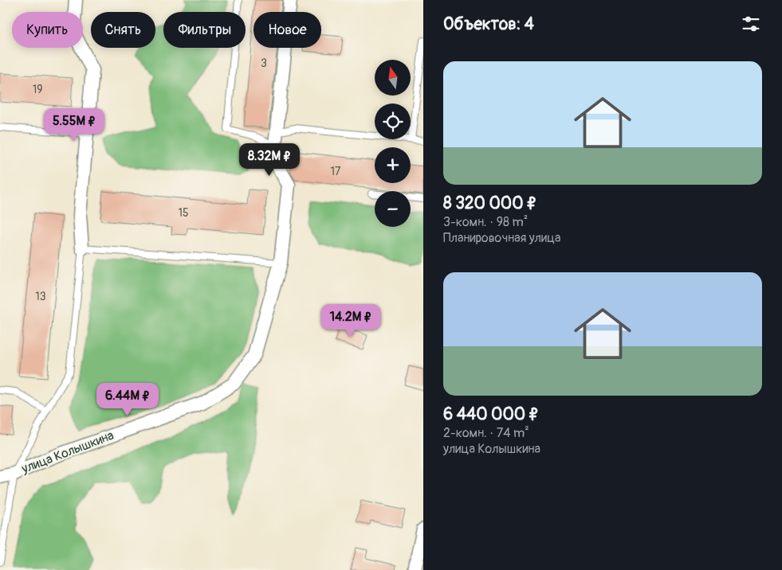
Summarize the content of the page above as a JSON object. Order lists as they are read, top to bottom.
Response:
{
  "streets": {
    "street": ["улица Колышкина"]
  },
  "house_numbers": [
    "3",
    "19",
    "17",
    "15",
    "13"
  ],
  "north": "top",
  "page": {
    "heading": "Объектов: 4",
    "chip": [
      "Купить",
      "Снять",
      "Фильтры",
      "Новое"
    ],
    "list": [
      {
        "name": "8 320 000 ₽",
        "note": "3-комн. · 98 m² · Планировочная улица"
      },
      {
        "name": "6 440 000 ₽",
        "note": "2-комн. · 74 m² · улица Колышкина"
      }
    ],
    "map_buttons": ["+", "−"],
    "price": [
      "5.55M ₽",
      "8.32M ₽",
      "14.2M ₽",
      "6.44M ₽"
    ]
  }
}
